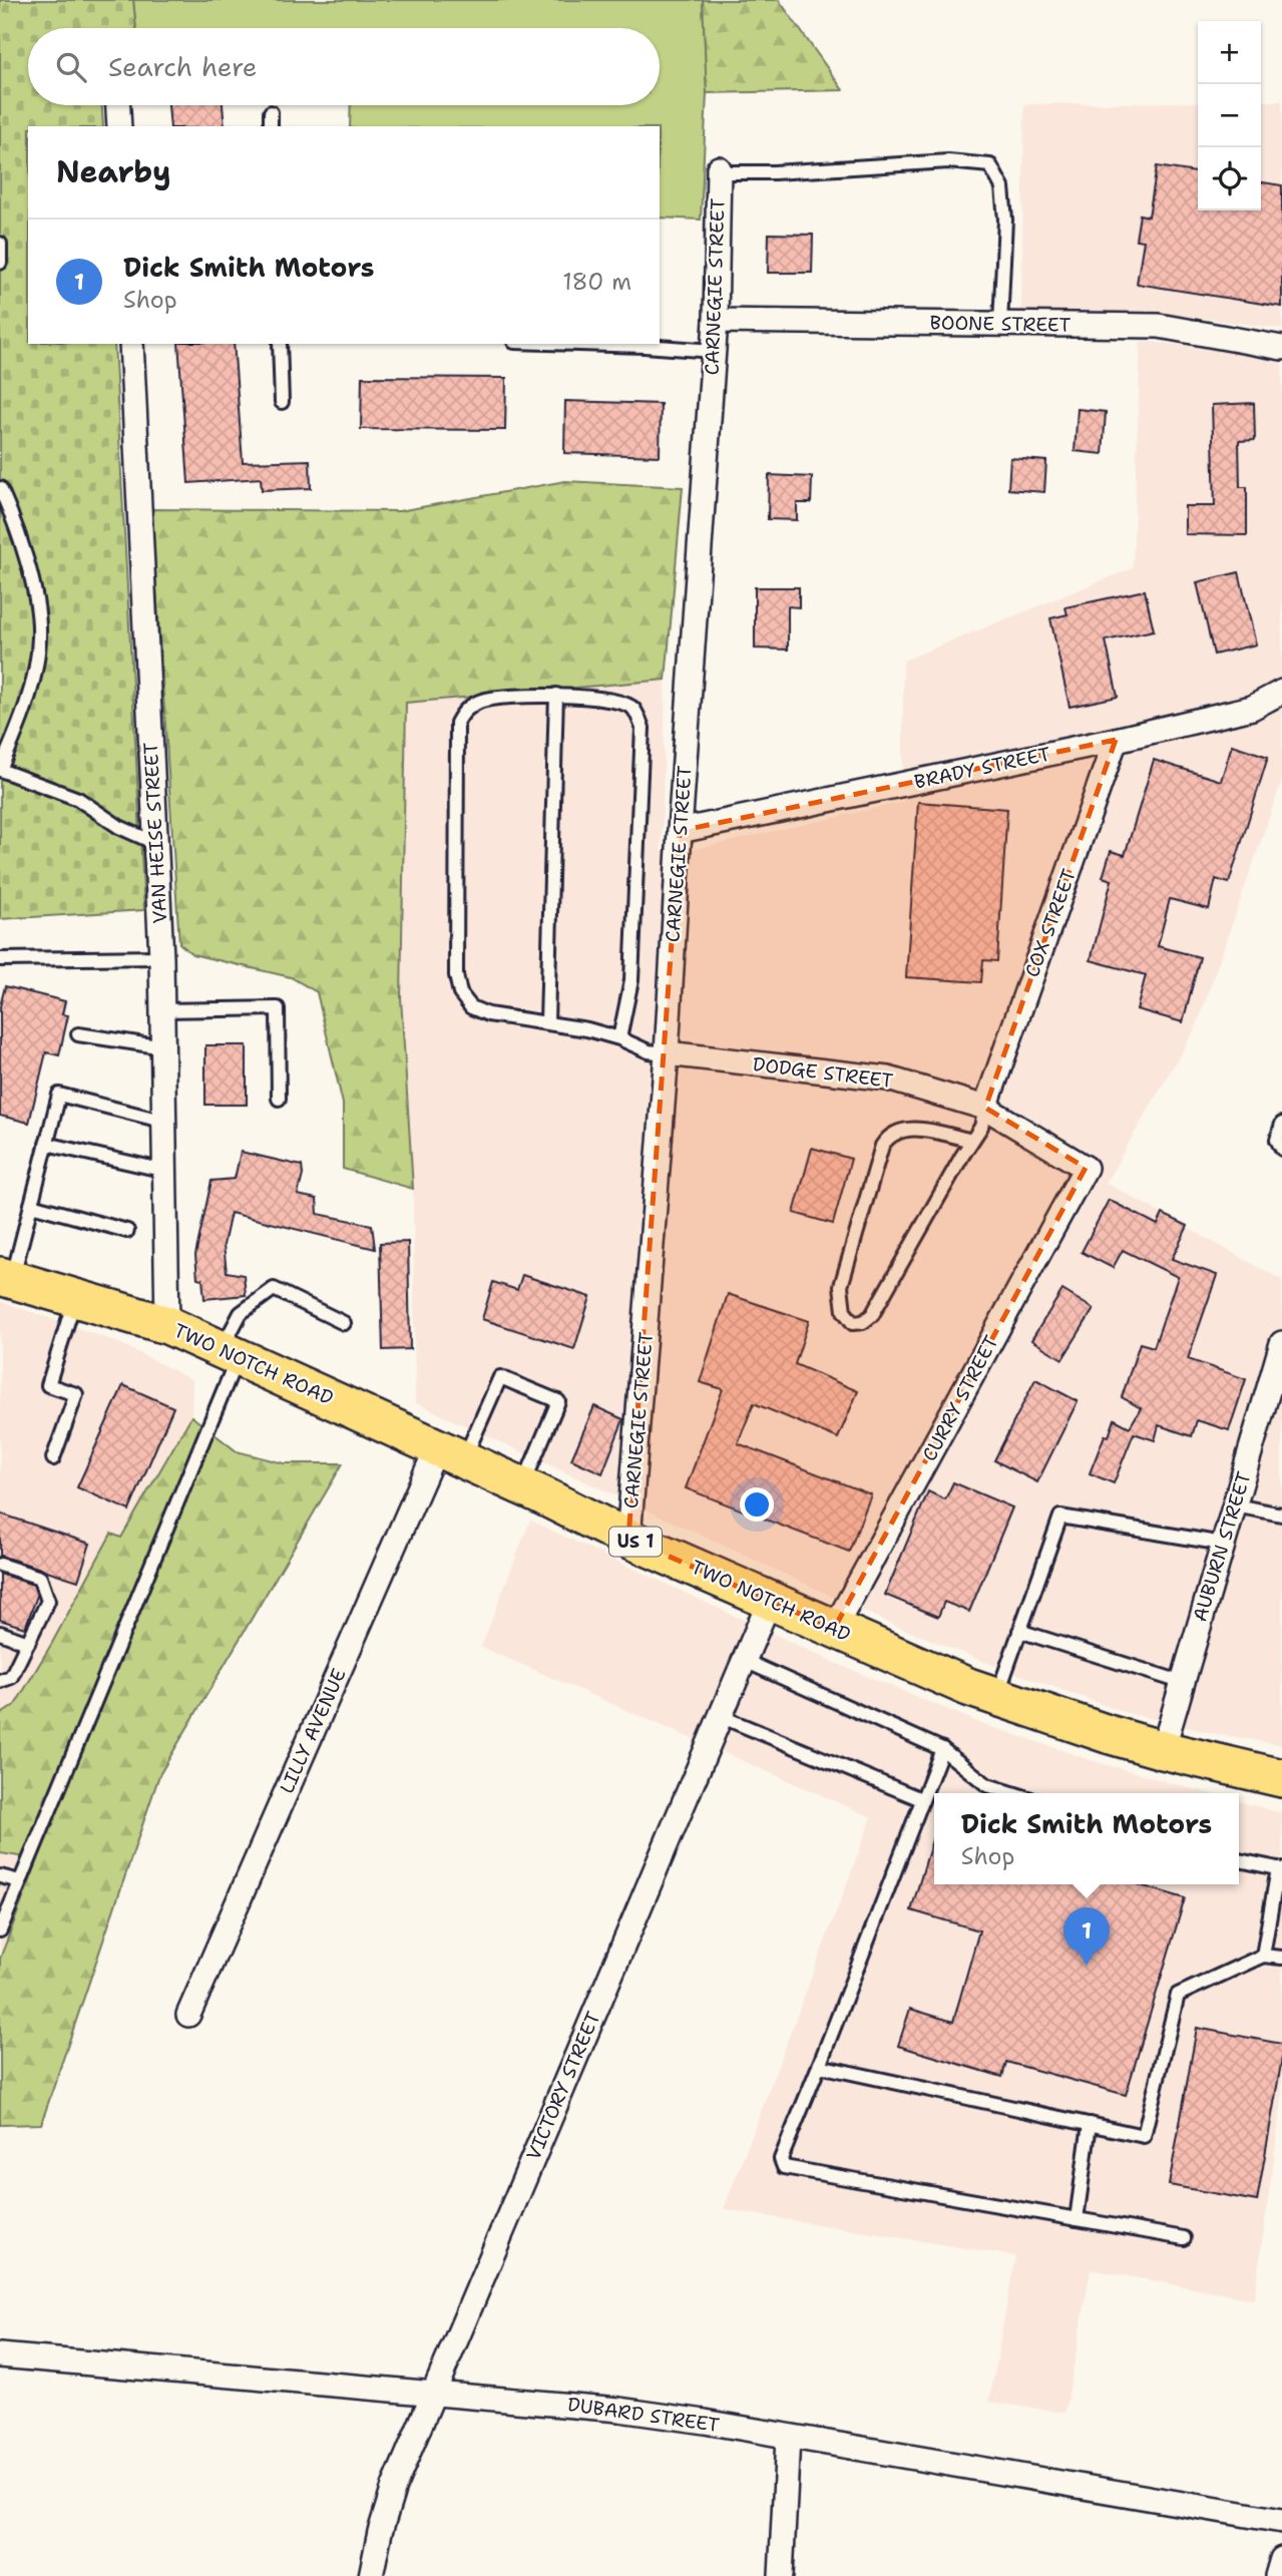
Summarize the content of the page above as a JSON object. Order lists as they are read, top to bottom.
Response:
{
  "streets": {
    "main road": ["TWO NOTCH ROAD", "US 1"],
    "street": [
      "CARNEGIE STREET",
      "BOONE STREET",
      "BRADY STREET",
      "VAN HEISE STREET",
      "COX STREET",
      "DODGE STREET",
      "CURRY STREET",
      "AUBURN STREET",
      "LILLY AVENUE",
      "VICTORY STREET",
      "DUBARD STREET"
    ]
  },
  "crossings": [
    ["CARNEGIE STREET", "BOONE STREET"],
    ["CARNEGIE STREET", "BRADY STREET"],
    ["CARNEGIE STREET", "DODGE STREET"],
    ["CARNEGIE STREET", "TWO NOTCH ROAD"],
    ["BRADY STREET", "COX STREET"],
    ["VAN HEISE STREET", "TWO NOTCH ROAD"],
    ["COX STREET", "DODGE STREET"],
    ["DODGE STREET", "CURRY STREET"],
    ["TWO NOTCH ROAD", "CURRY STREET"],
    ["TWO NOTCH ROAD", "AUBURN STREET"],
    ["TWO NOTCH ROAD", "LILLY AVENUE"],
    ["TWO NOTCH ROAD", "VICTORY STREET"],
    ["VICTORY STREET", "DUBARD STREET"]
  ],
  "page": {
    "map_buttons": ["+", "−"],
    "search": "Search here",
    "heading": "Nearby",
    "list": [
      {
        "mark": "1",
        "name": "Dick Smith Motors",
        "note": "Shop",
        "value": "180 m"
      }
    ],
    "popup": ["Dick Smith Motors", "Shop"],
    "pins": "1"
  }
}
